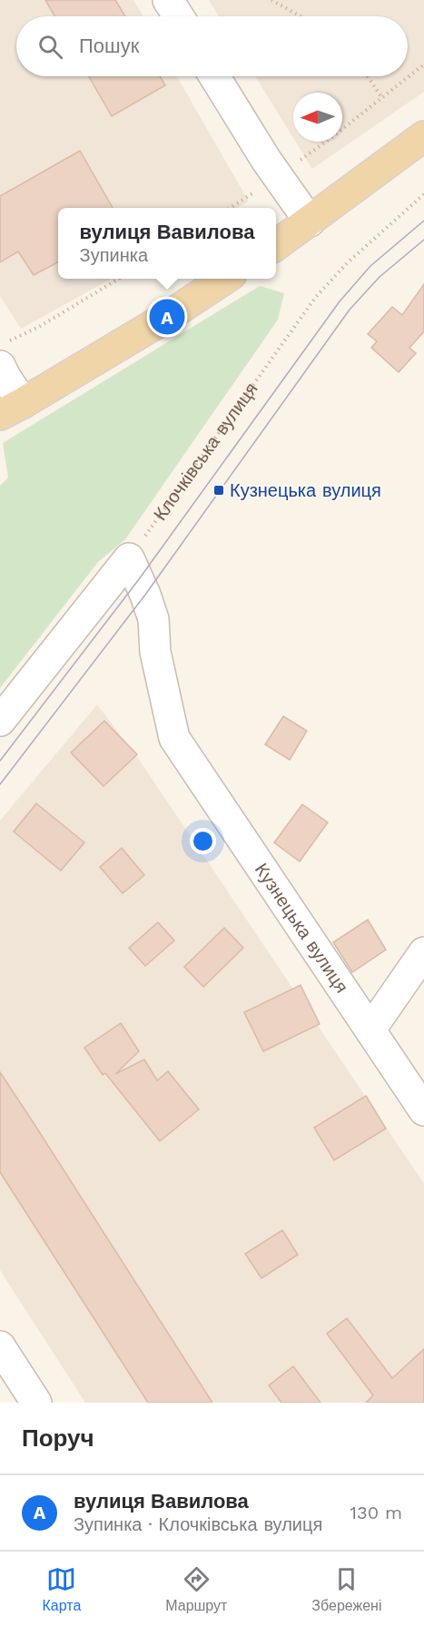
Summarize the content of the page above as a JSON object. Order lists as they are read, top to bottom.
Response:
{
  "streets": {
    "street": ["Кузнецька вулиця"],
    "path": ["Клочківська вулиця"]
  },
  "crossings": [
    ["Клочківська вулиця", "Кузнецька вулиця"]
  ],
  "places": {
    "transit": ["Кузнецька вулиця"]
  },
  "north": "left",
  "page": {
    "search": "Пошук",
    "popup": ["вулиця Вавилова", "Зупинка"],
    "pins": "A",
    "heading": "Поруч",
    "list": [
      {
        "mark": "A",
        "name": "вулиця Вавилова",
        "note": "Зупинка · Клочківська вулиця",
        "value": "130 m"
      }
    ],
    "nav": ["Карта", "Маршрут", "Збережені"]
  }
}
